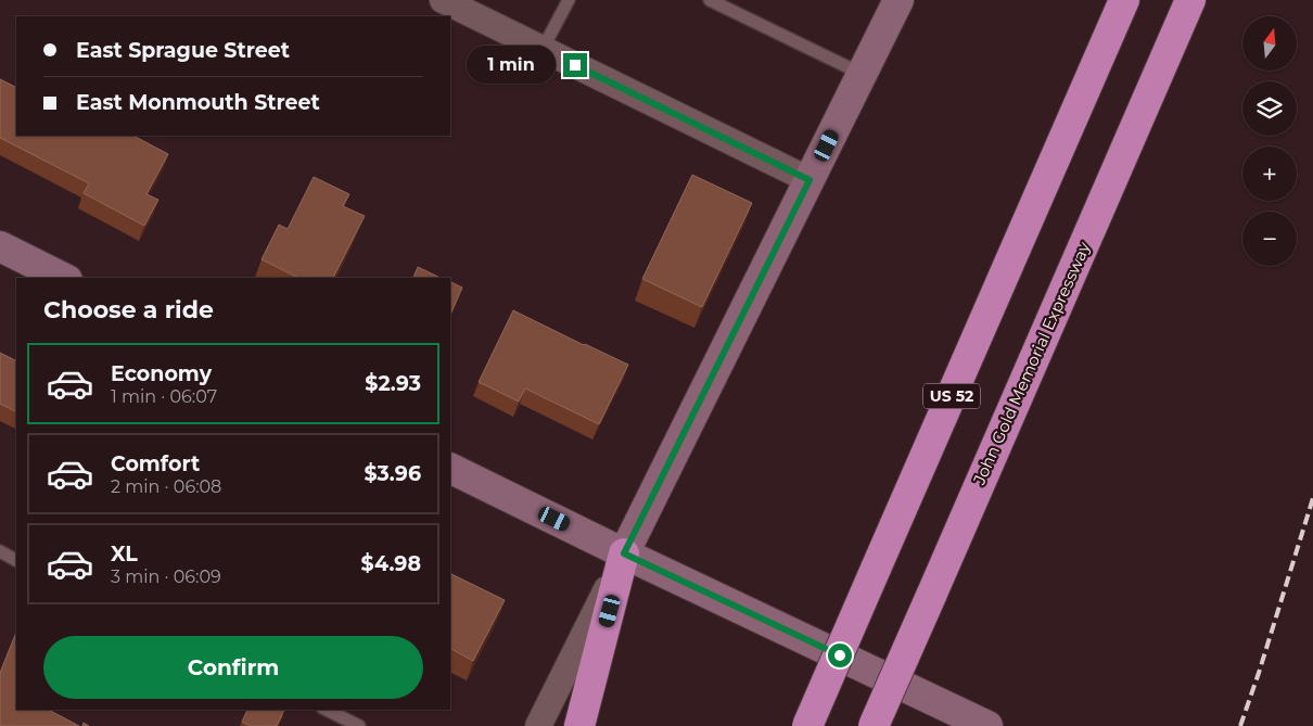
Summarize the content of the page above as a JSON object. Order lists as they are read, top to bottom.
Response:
{
  "streets": {
    "highway": ["John Gold Memorial Expressway", "US 52"]
  },
  "north": "top",
  "page": {
    "map_buttons": ["+", "−"],
    "banner": ["East Sprague Street", "East Monmouth Street"],
    "bubble": "1 min",
    "heading": "Choose a ride",
    "list": [
      {
        "name": "Economy",
        "note": "1 min · 06:07",
        "value": "$2.93"
      },
      {
        "name": "Comfort",
        "note": "2 min · 06:08",
        "value": "$3.96"
      },
      {
        "name": "XL",
        "note": "3 min · 06:09",
        "value": "$4.98"
      }
    ],
    "buttons": "Confirm"
  }
}
